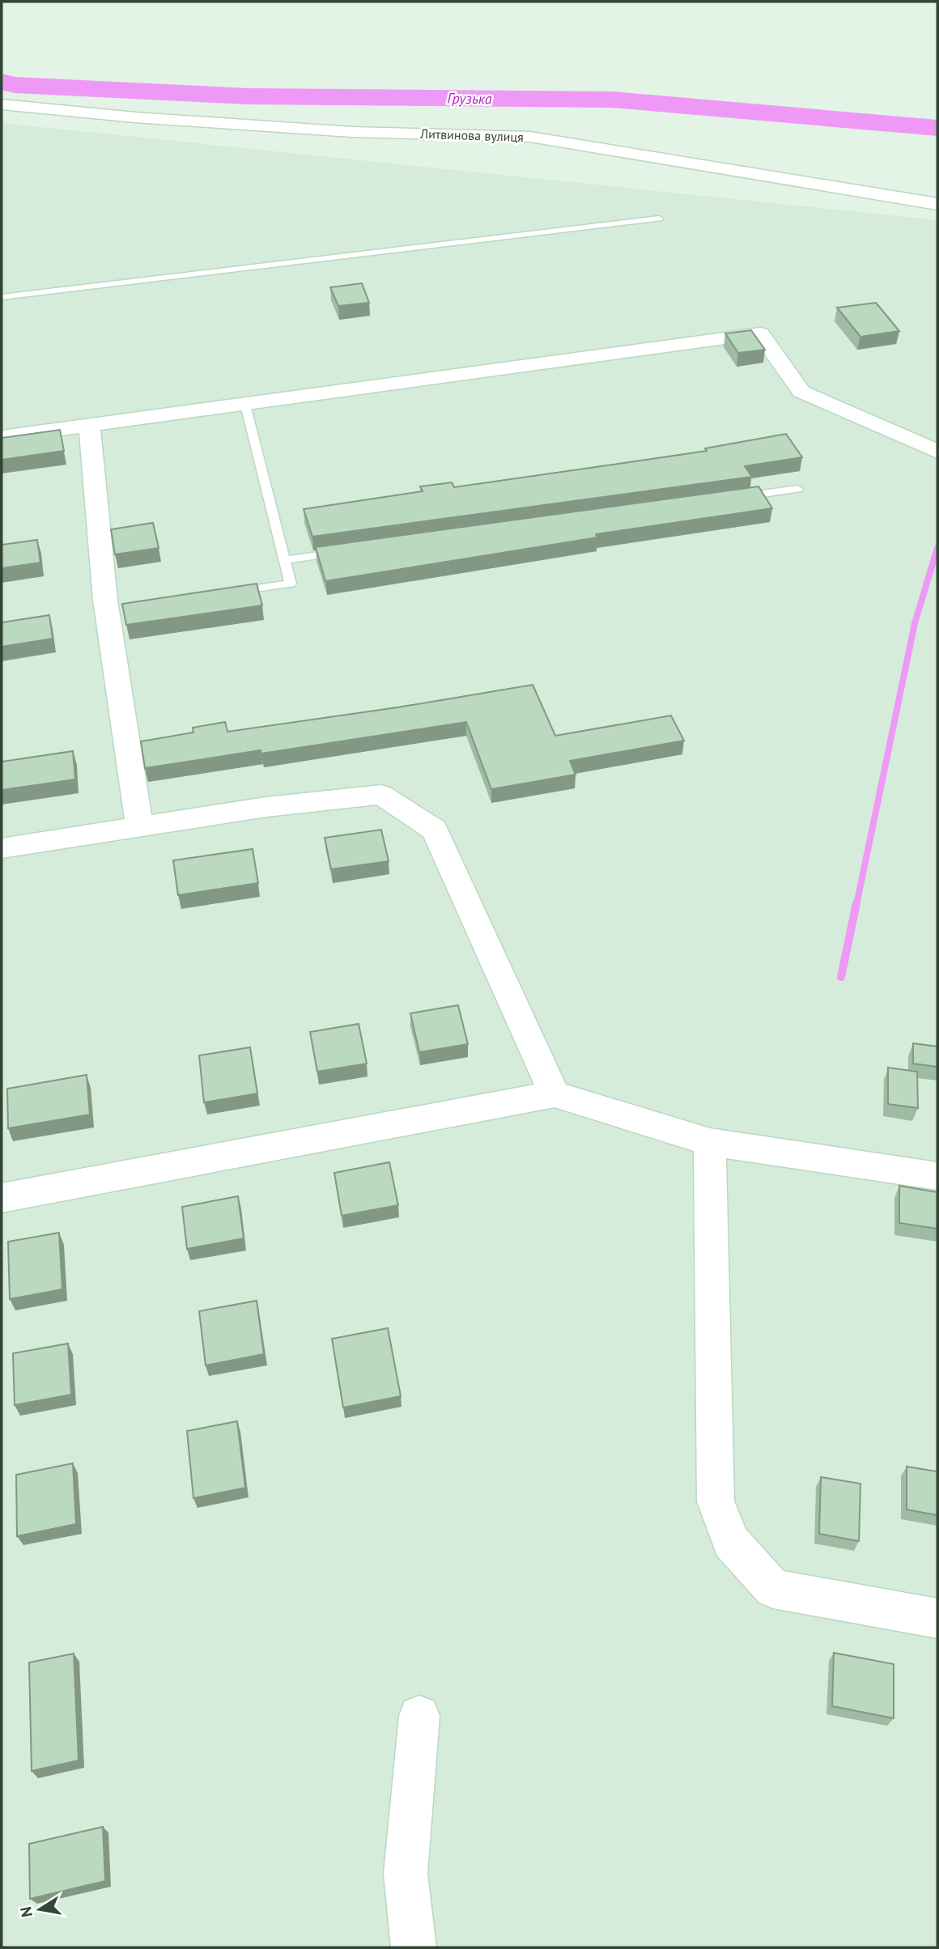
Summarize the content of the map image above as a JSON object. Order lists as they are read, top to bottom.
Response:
{
  "streets": {
    "street": ["Литвинова вулиця"]
  },
  "water": ["Грузька"],
  "north": "left"
}
